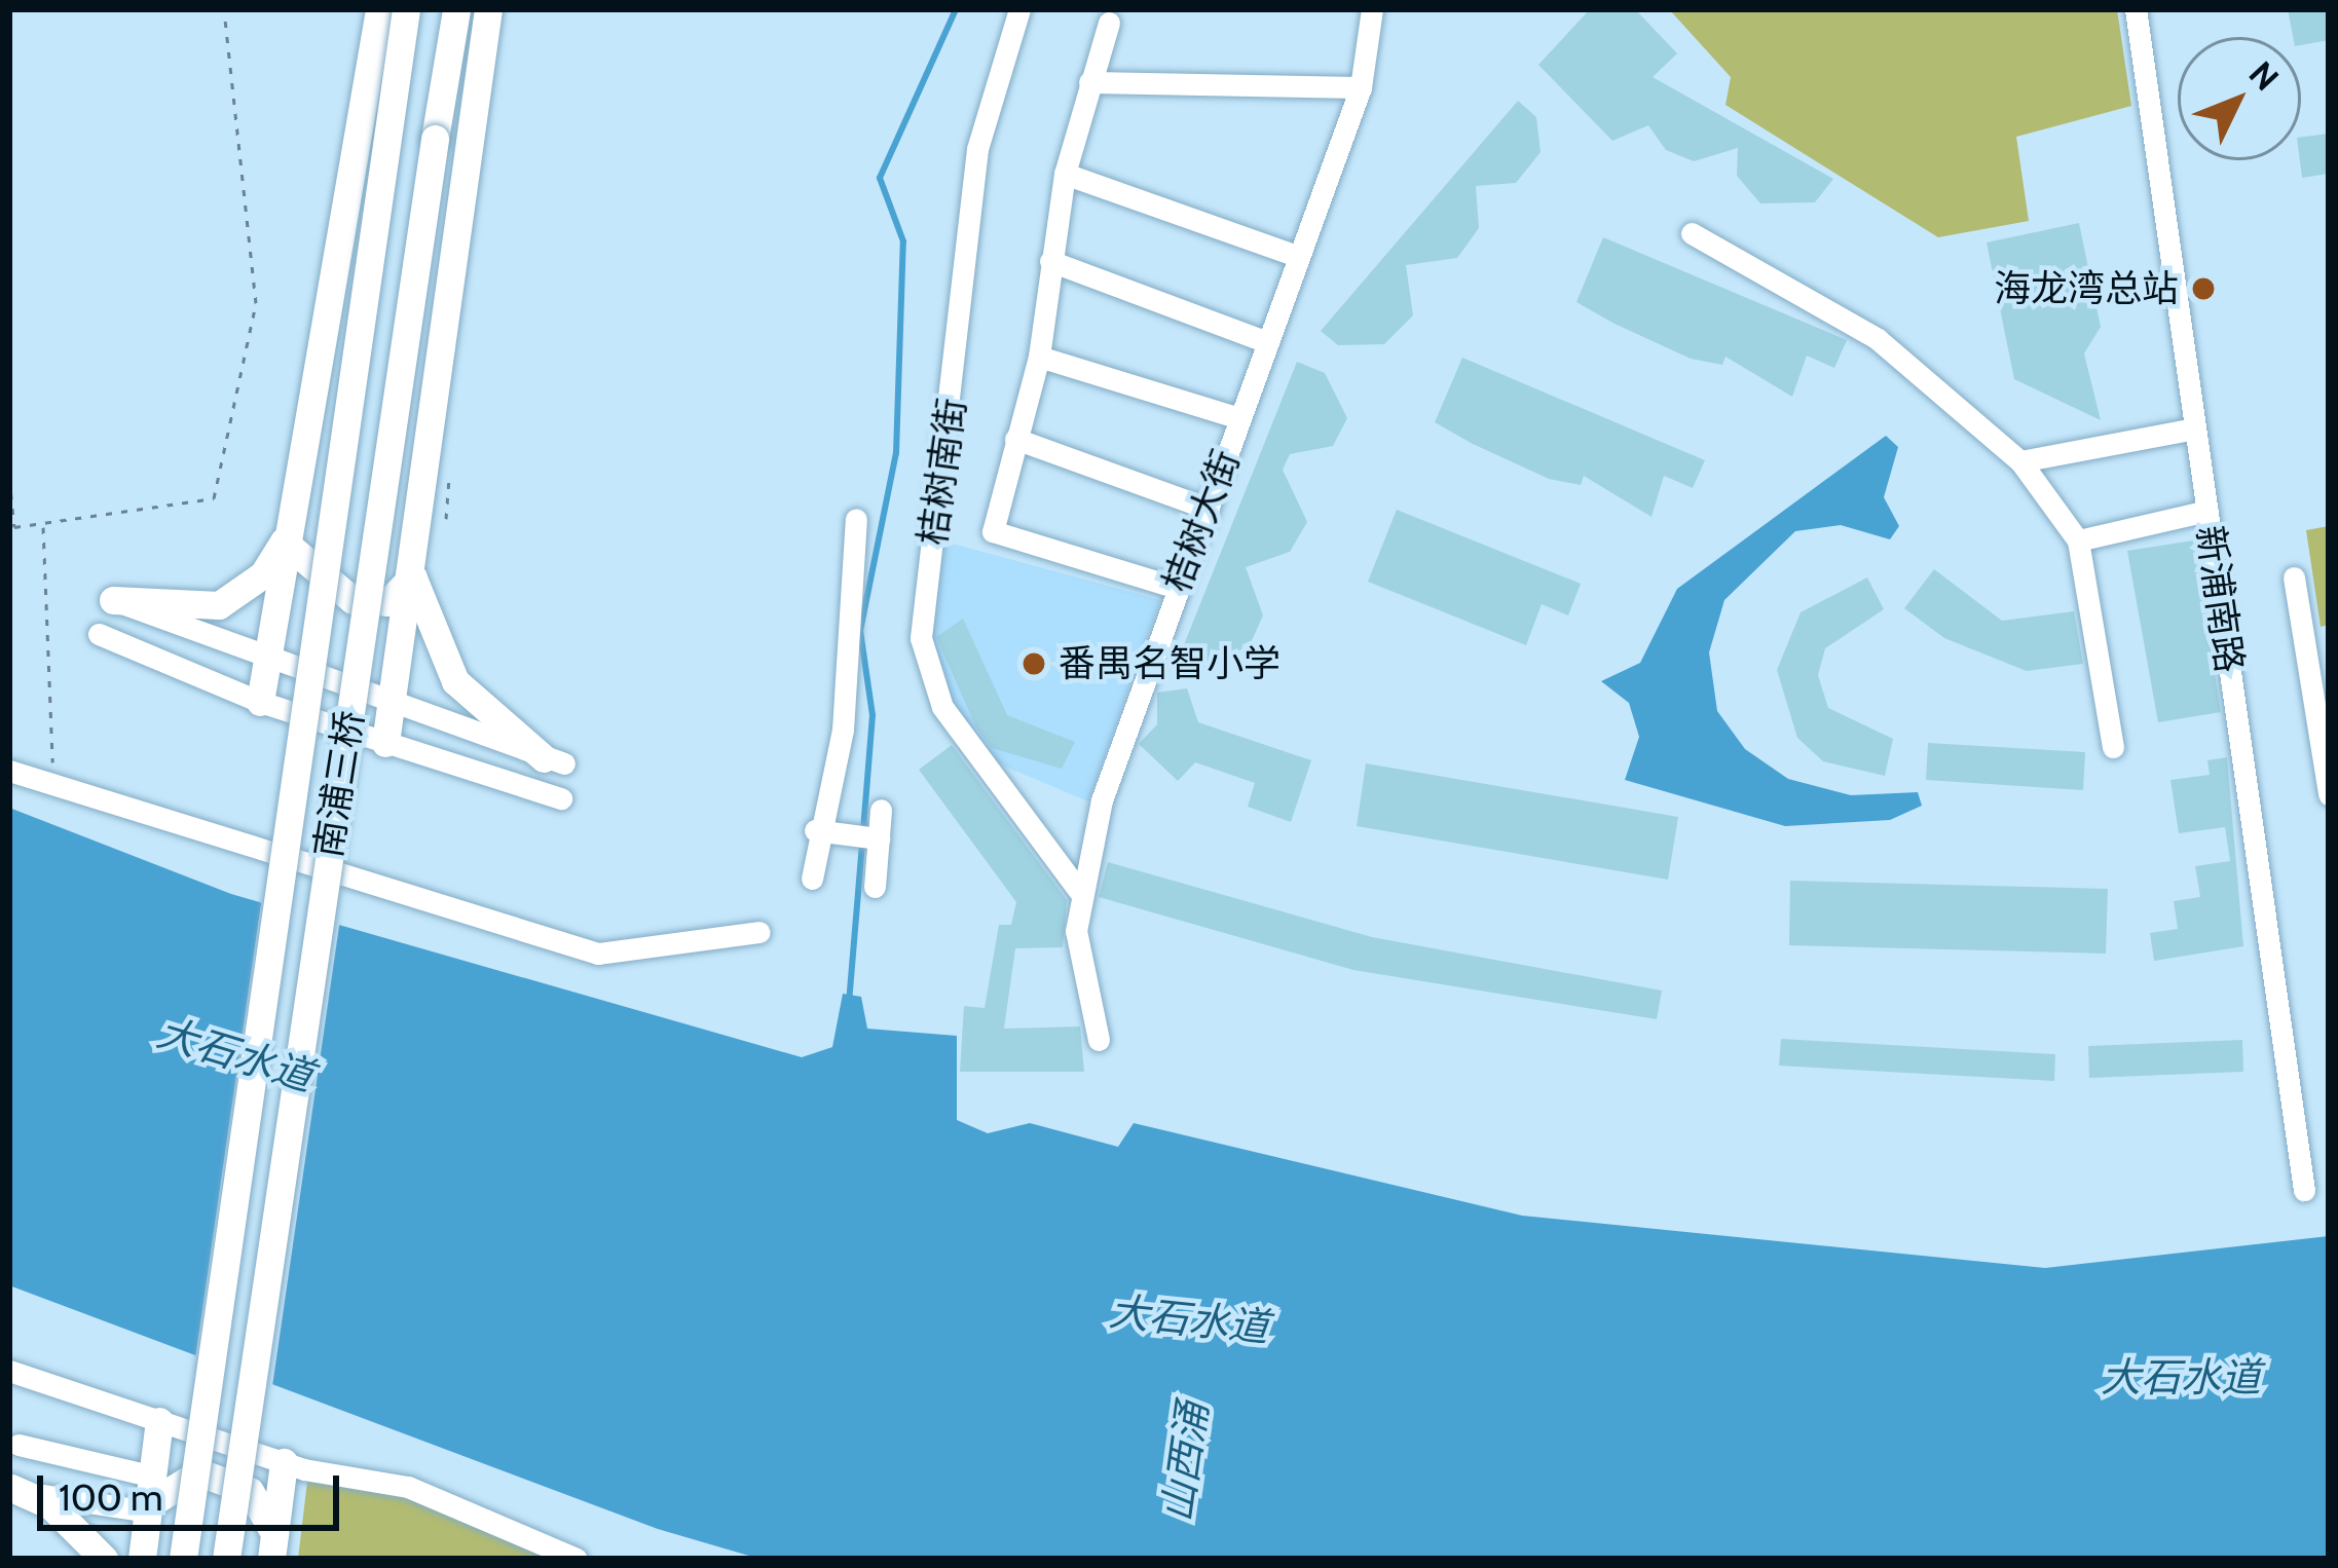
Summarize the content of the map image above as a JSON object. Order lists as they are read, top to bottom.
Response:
{
  "streets": {
    "main road": ["南浦三桥"],
    "street": ["桔树南街", "桔树大街", "新浦南路"]
  },
  "crossings": [
    ["桔树南街", "桔树大街"]
  ],
  "water": ["大石水道", "山西涌"],
  "places": ["海龙湾总站", "番禺名智小学"],
  "scale_bar": "100 m",
  "north": "top right"
}
